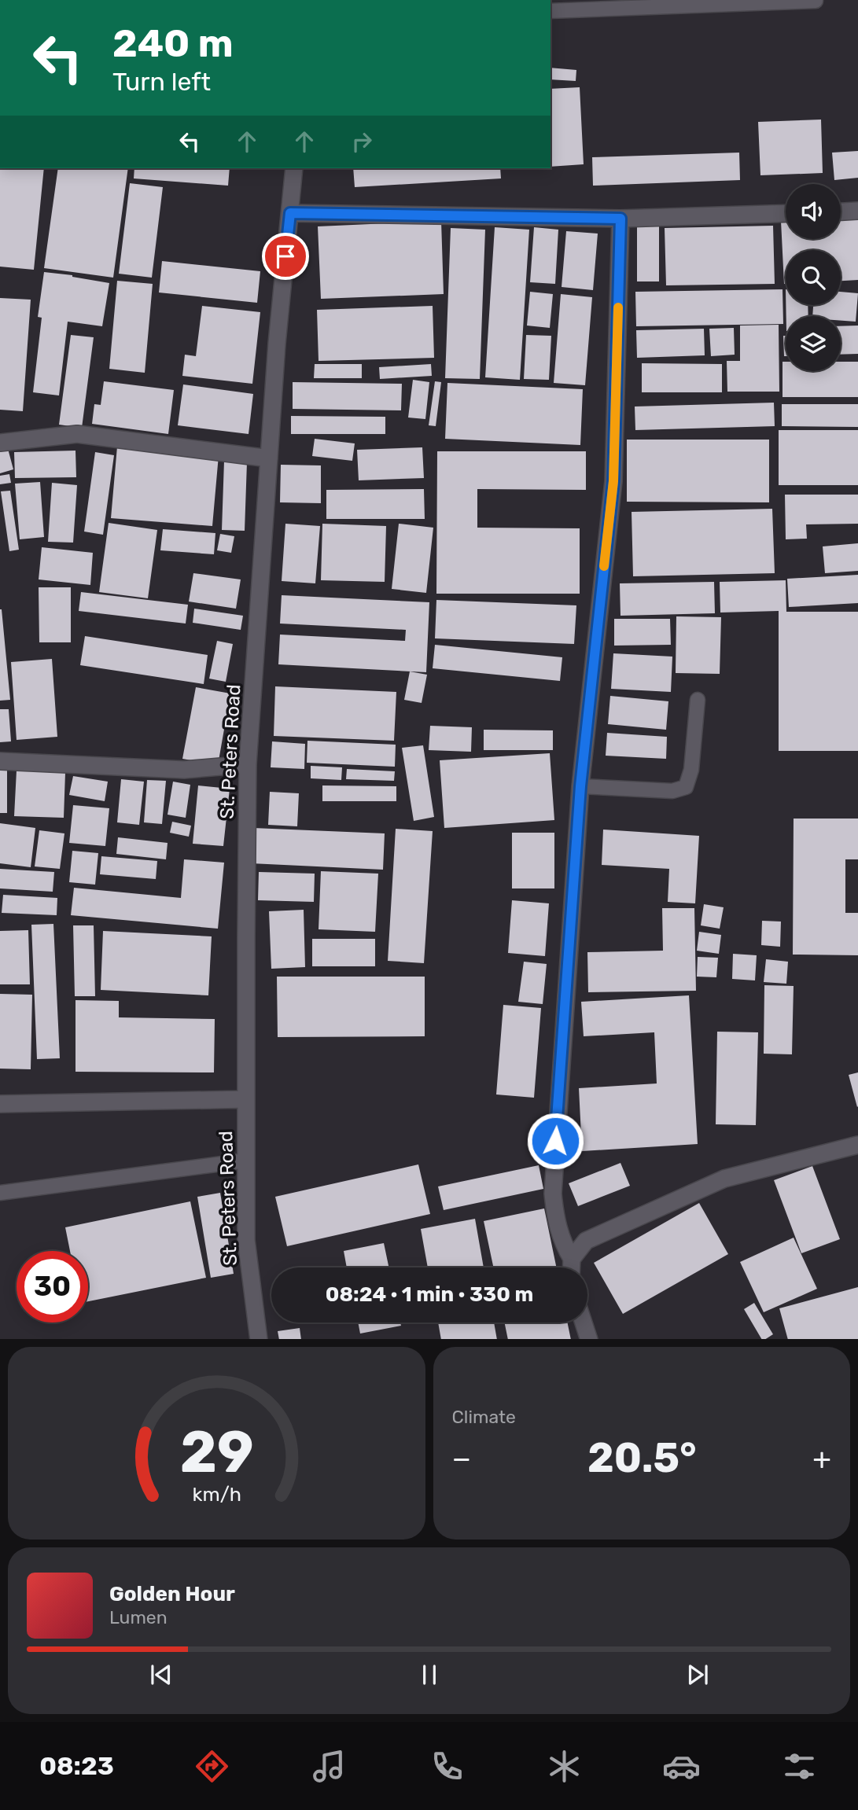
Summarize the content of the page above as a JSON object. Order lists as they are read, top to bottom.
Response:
{
  "streets": {
    "street": ["St. Peters Road"]
  },
  "page": {
    "turn": ["240 m", "Turn left"],
    "limit": "30",
    "trip": "08:24 · 1 min · 330 m",
    "tile": "Climate",
    "heat": ["−", "20.5°", "+"],
    "song": ["Golden Hour", "Lumen"],
    "tabs": "08:23",
    "gauge": ["29", "km/h"]
  }
}
